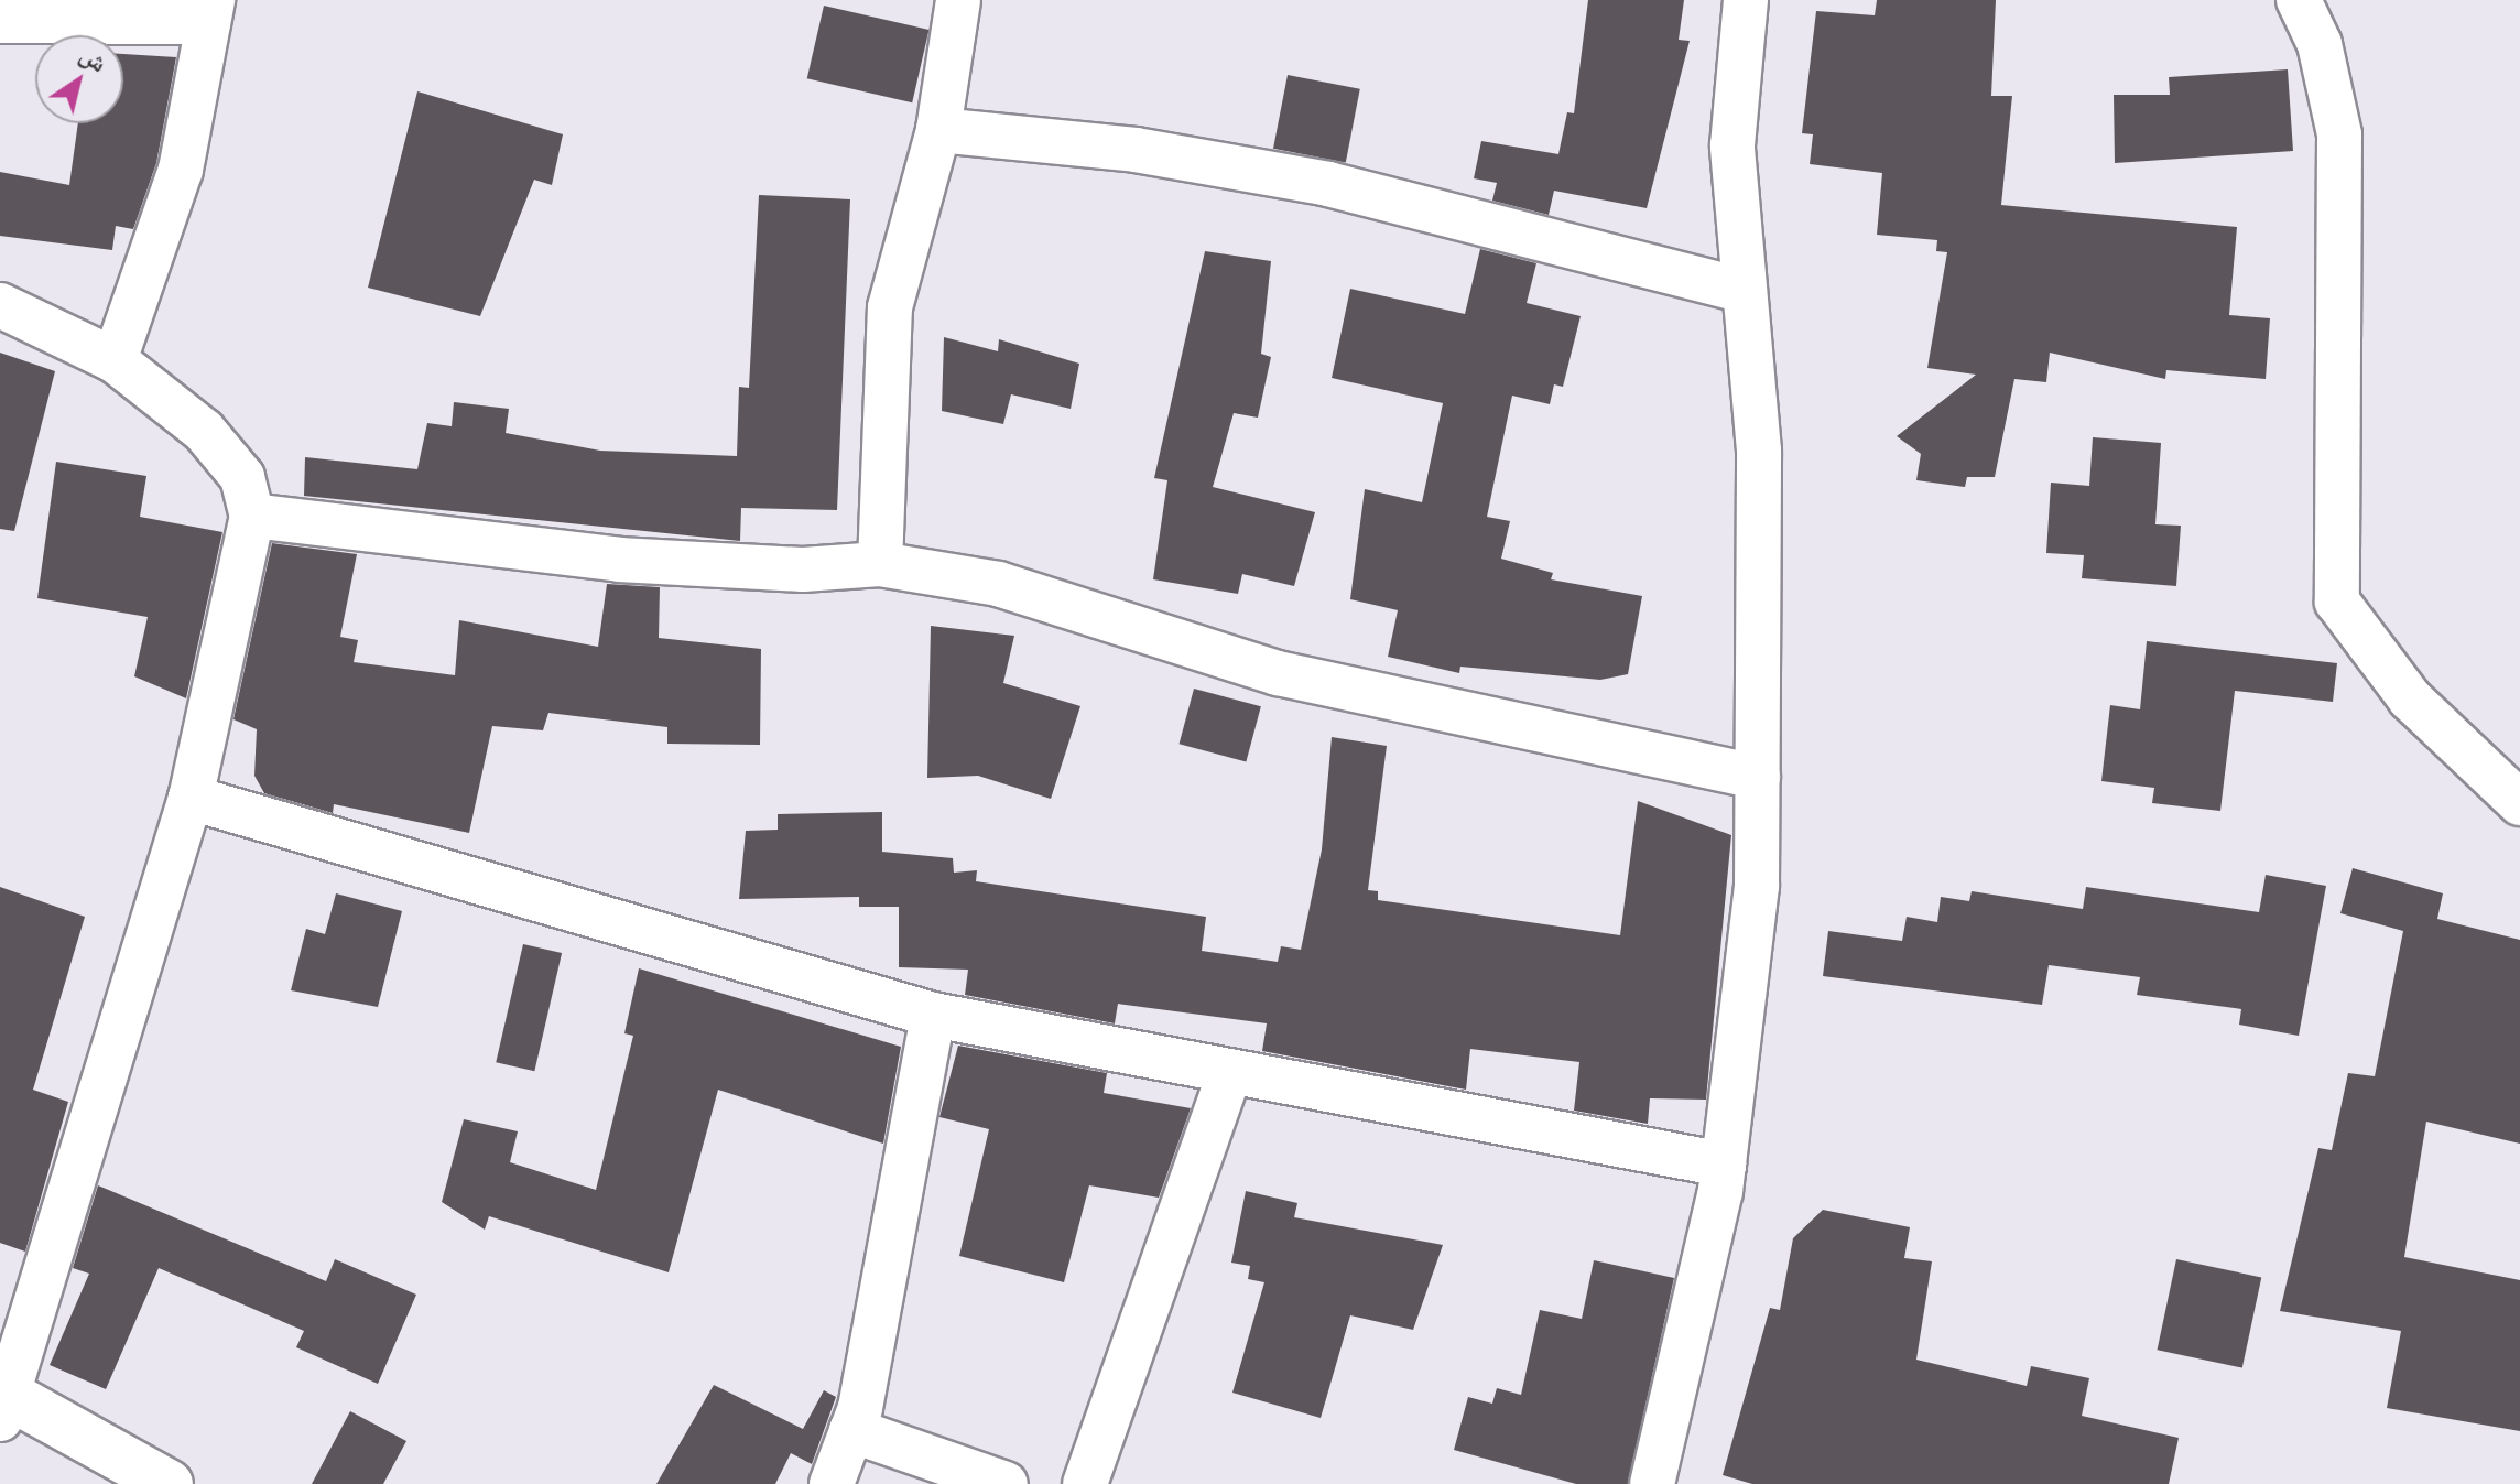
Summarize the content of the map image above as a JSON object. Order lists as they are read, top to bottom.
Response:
{
  "north": "top right"
}
